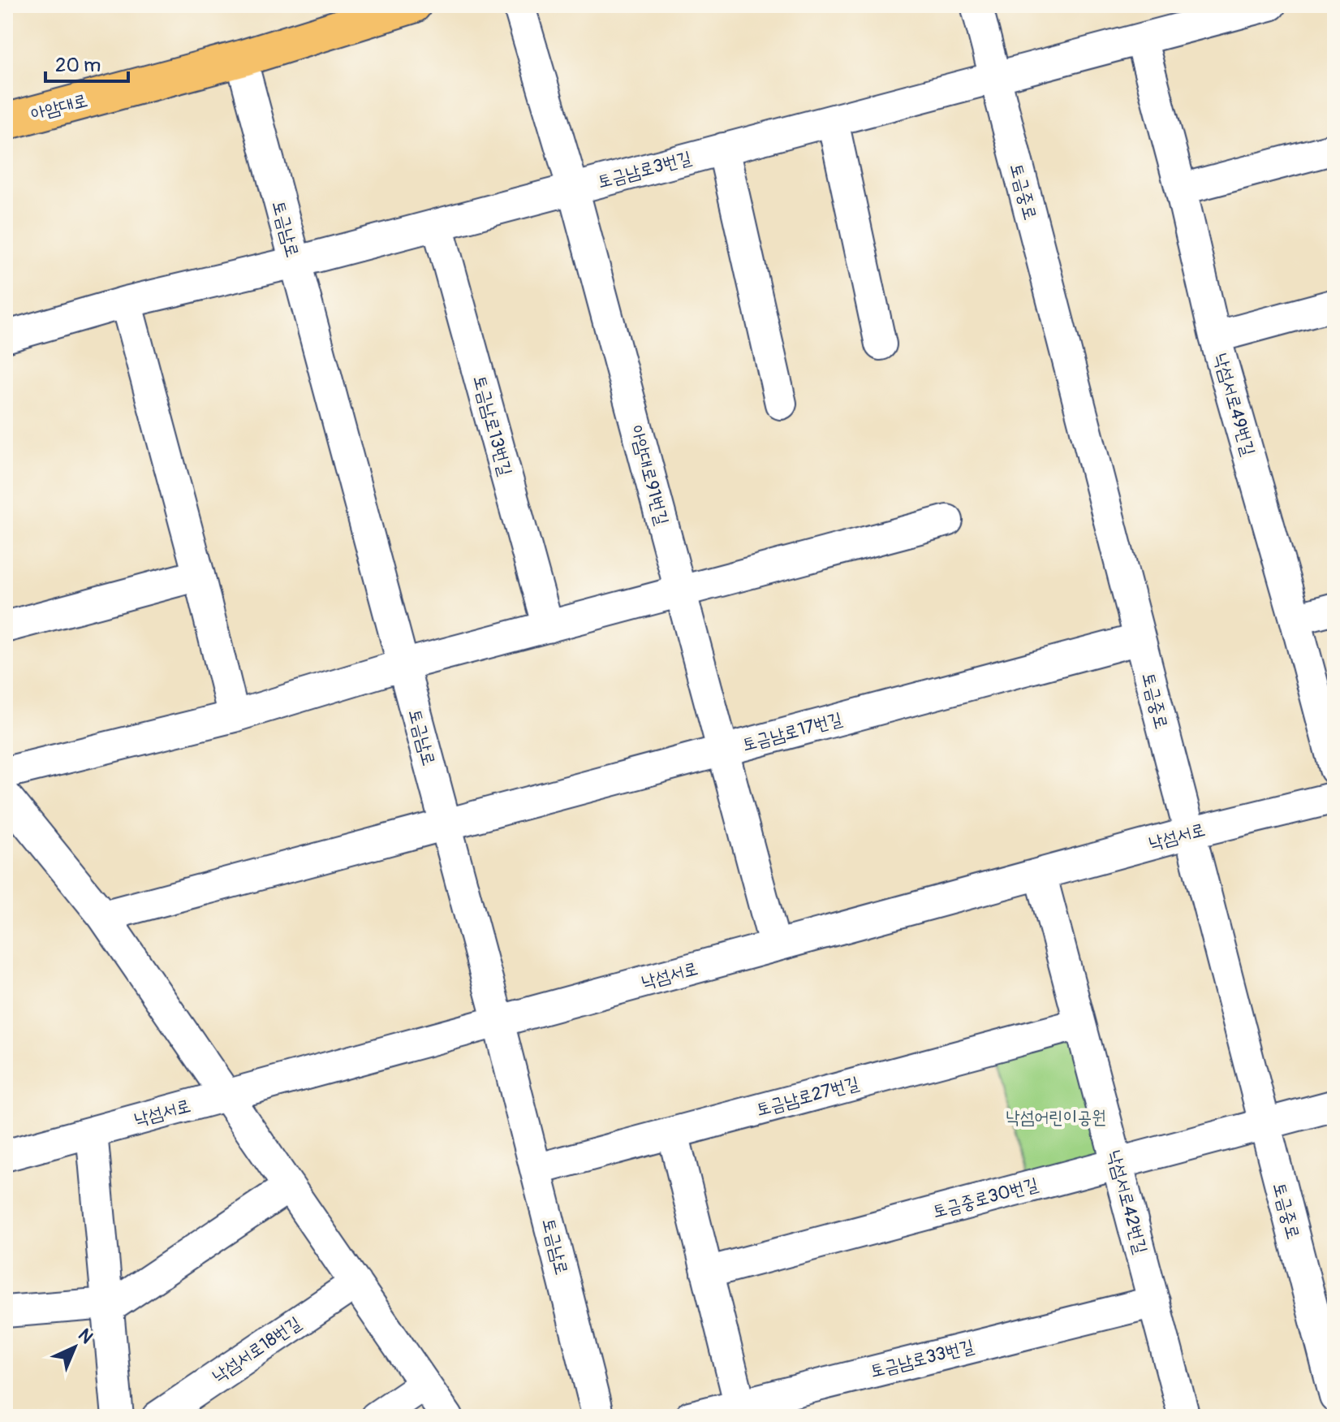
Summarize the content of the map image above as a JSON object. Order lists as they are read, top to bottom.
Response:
{
  "streets": {
    "main road": ["아암대로"],
    "street": [
      "토금남로3번길",
      "토금중로",
      "토금남로",
      "낙섬서로49번길",
      "토금남로13번길",
      "아암대로91번길",
      "토금남로17번길",
      "낙섬서로",
      "토금남로27번길",
      "토금중로30번길",
      "낙섬서로42번길",
      "낙섬서로18번길",
      "토금남로33번길"
    ]
  },
  "crossings": [
    ["아암대로", "토금남로"],
    ["토금남로3번길", "토금중로"],
    ["토금남로3번길", "토금남로"],
    ["토금남로3번길", "낙섬서로49번길"],
    ["토금남로3번길", "토금남로13번길"],
    ["토금남로3번길", "아암대로91번길"],
    ["토금중로", "토금남로17번길"],
    ["토금중로", "낙섬서로"],
    ["토금중로", "토금중로30번길"],
    ["토금남로", "토금남로17번길"],
    ["토금남로", "낙섬서로"],
    ["토금남로", "토금남로27번길"],
    ["아암대로91번길", "토금남로17번길"],
    ["아암대로91번길", "낙섬서로"],
    ["낙섬서로", "낙섬서로42번길"],
    ["토금남로27번길", "낙섬서로42번길"],
    ["토금중로30번길", "낙섬서로42번길"],
    ["낙섬서로42번길", "토금남로33번길"]
  ],
  "parks": ["낙섬어린이공원"],
  "scale_bar": "20 m",
  "north": "top right"
}
